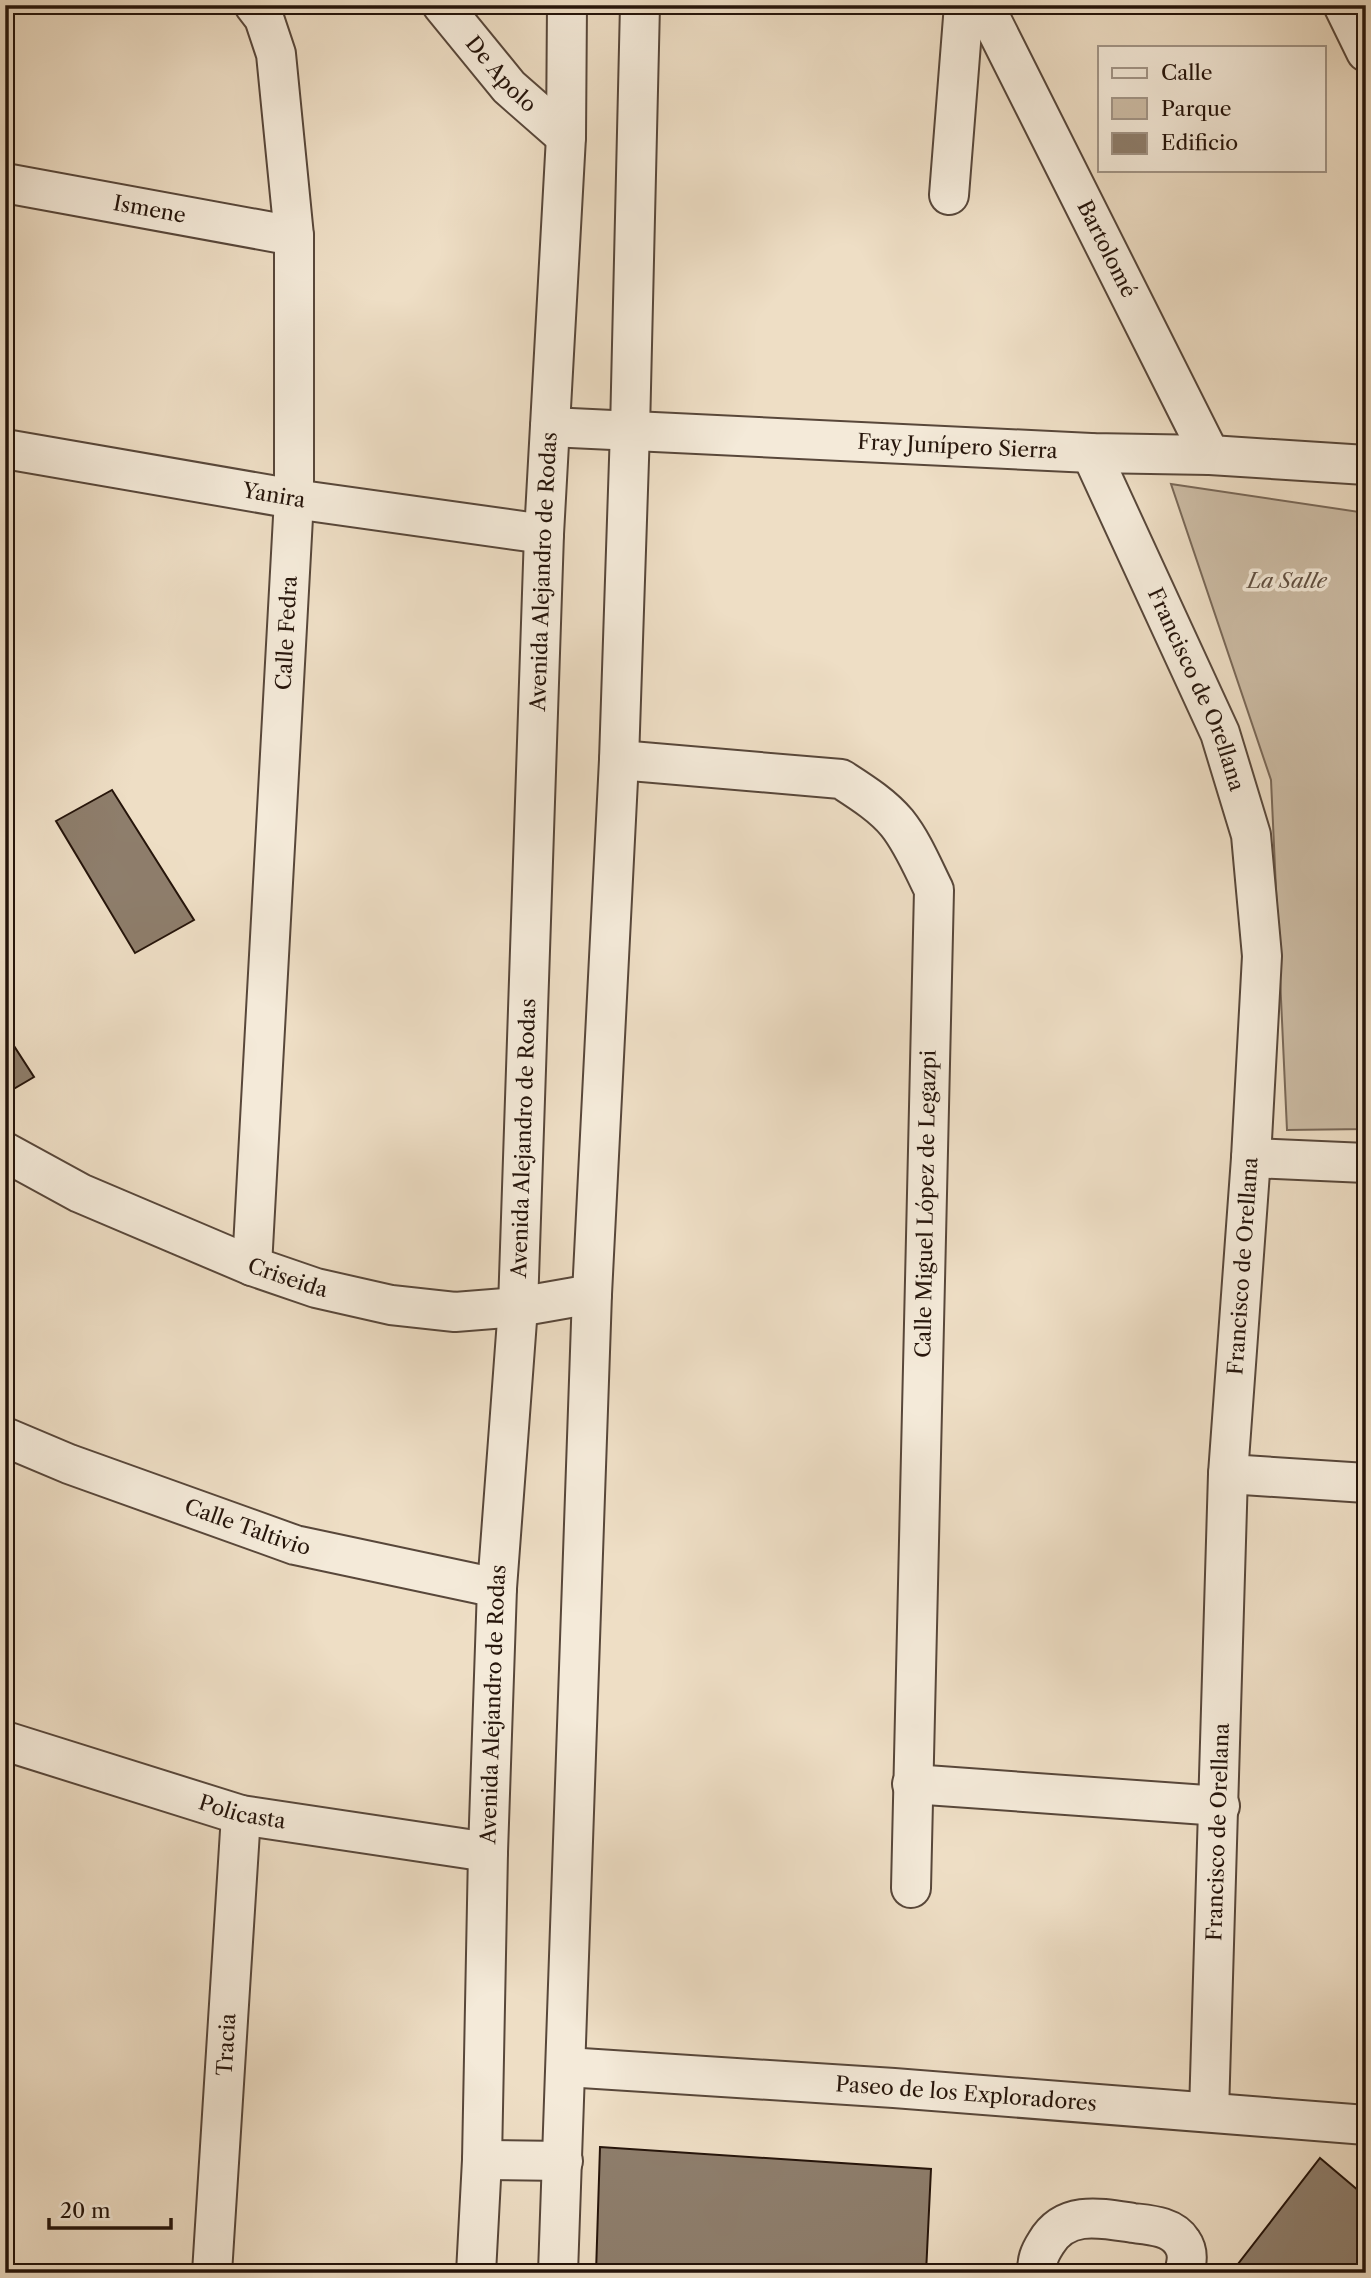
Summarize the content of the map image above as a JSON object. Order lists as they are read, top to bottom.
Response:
{
  "streets": {
    "street": [
      "De Apolo",
      "Ismene",
      "Bartolomé",
      "Fray Junípero Sierra",
      "Yanira",
      "Avenida Alejandro de Rodas",
      "Calle Fedra",
      "Francisco de Orellana",
      "Calle Miguel López de Legazpi",
      "Criseida",
      "Calle Taltivio",
      "Policasta",
      "Tracia",
      "Paseo de los Exploradores"
    ]
  },
  "crossings": [
    ["De Apolo", "Avenida Alejandro de Rodas"],
    ["Ismene", "Calle Fedra"],
    ["Bartolomé", "Fray Junípero Sierra"],
    ["Fray Junípero Sierra", "Avenida Alejandro de Rodas"],
    ["Fray Junípero Sierra", "Francisco de Orellana"],
    ["Yanira", "Avenida Alejandro de Rodas"],
    ["Yanira", "Calle Fedra"],
    ["Avenida Alejandro de Rodas", "Criseida"],
    ["Avenida Alejandro de Rodas", "Calle Taltivio"],
    ["Avenida Alejandro de Rodas", "Policasta"],
    ["Calle Fedra", "Criseida"],
    ["Francisco de Orellana", "Paseo de los Exploradores"],
    ["Policasta", "Tracia"]
  ],
  "parks": ["La Salle"],
  "legend": ["Calle", "Parque", "Edificio"],
  "scale_bar": "20 m"
}
